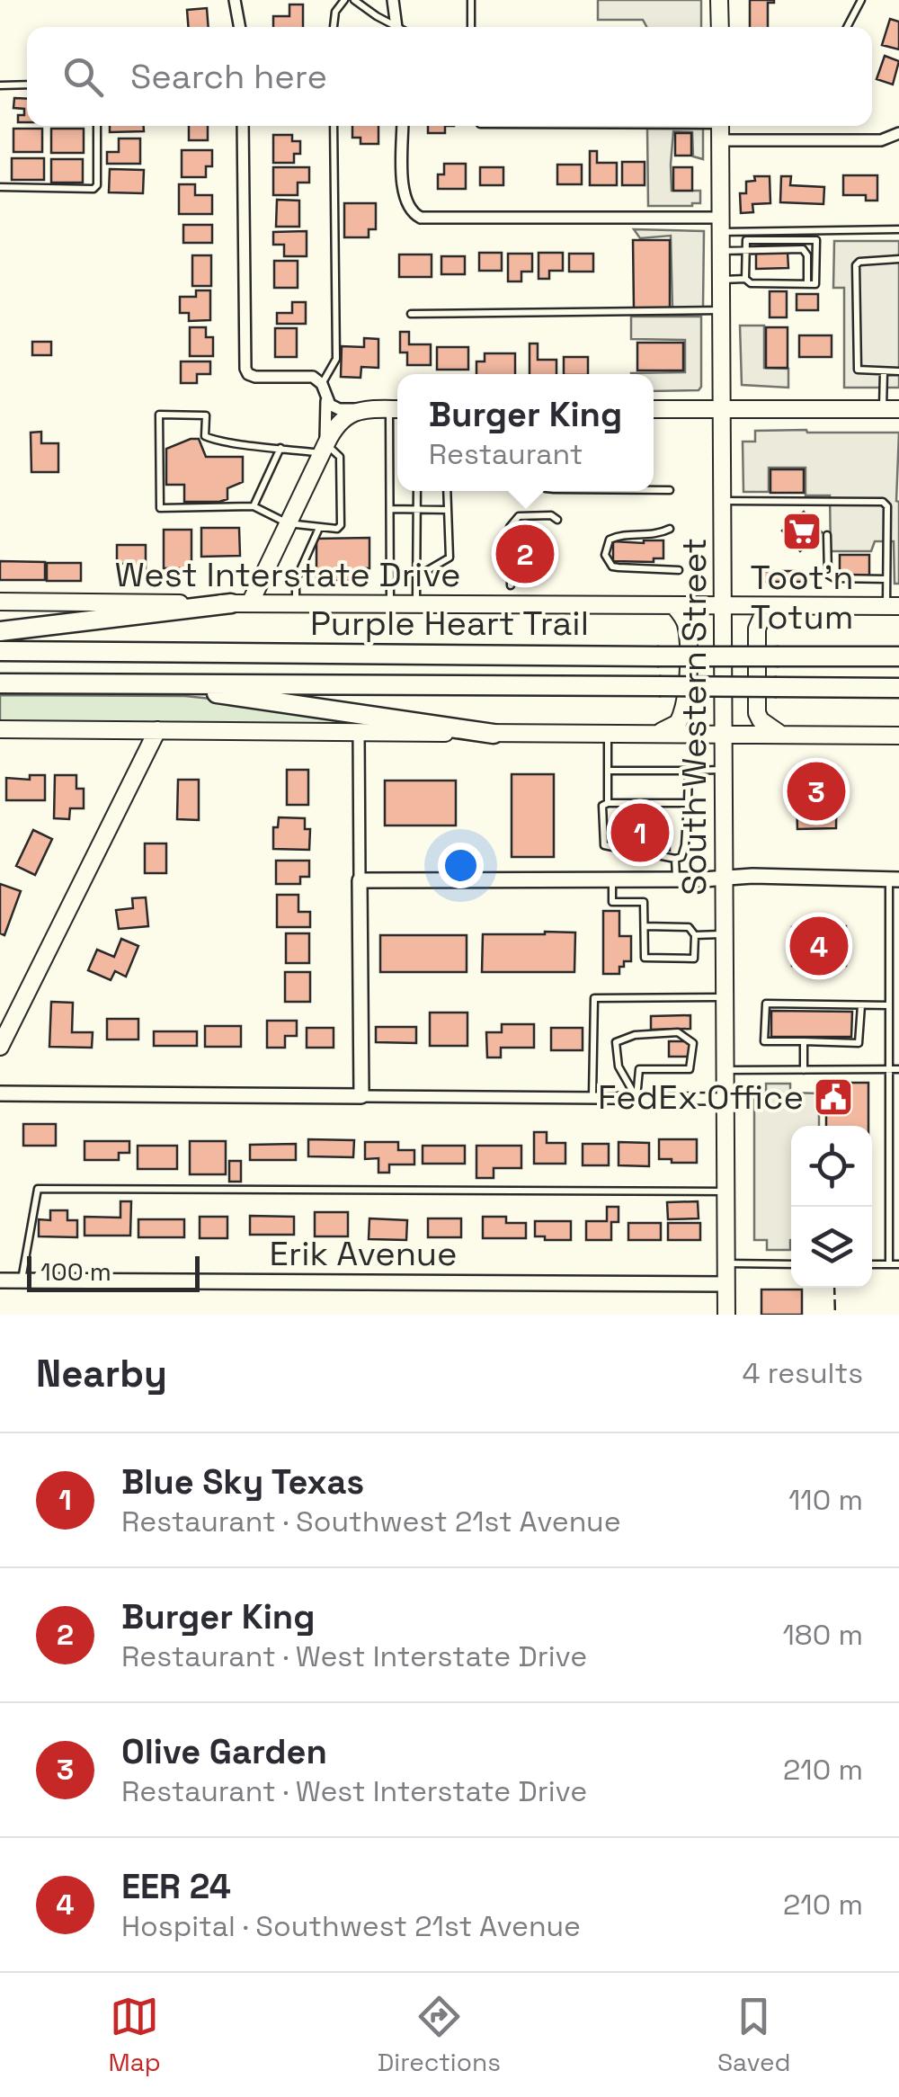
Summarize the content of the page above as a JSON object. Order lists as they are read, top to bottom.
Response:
{
  "streets": {
    "highway": ["Purple Heart Trail"],
    "main road": ["West Interstate Drive", "South Western Street"],
    "street": ["Erik Avenue"]
  },
  "crossings": [
    ["West Interstate Drive", "South Western Street"],
    ["South Western Street", "Erik Avenue"]
  ],
  "places": {
    "supermarket": ["Toot'n Totum"],
    "public building": ["FedEx Office"]
  },
  "scale_bar": "100 m",
  "page": {
    "search": "Search here",
    "popup": ["Burger King", "Restaurant"],
    "pins": [
      "2",
      "3",
      "1",
      "4"
    ],
    "scale": "100 m",
    "heading": ["Nearby", "4 results"],
    "list": [
      {
        "mark": "1",
        "name": "Blue Sky Texas",
        "note": "Restaurant · Southwest 21st Avenue",
        "value": "110 m"
      },
      {
        "mark": "2",
        "name": "Burger King",
        "note": "Restaurant · West Interstate Drive",
        "value": "180 m"
      },
      {
        "mark": "3",
        "name": "Olive Garden",
        "note": "Restaurant · West Interstate Drive",
        "value": "210 m"
      },
      {
        "mark": "4",
        "name": "EER 24",
        "note": "Hospital · Southwest 21st Avenue",
        "value": "210 m"
      }
    ],
    "nav": ["Map", "Directions", "Saved"]
  }
}
